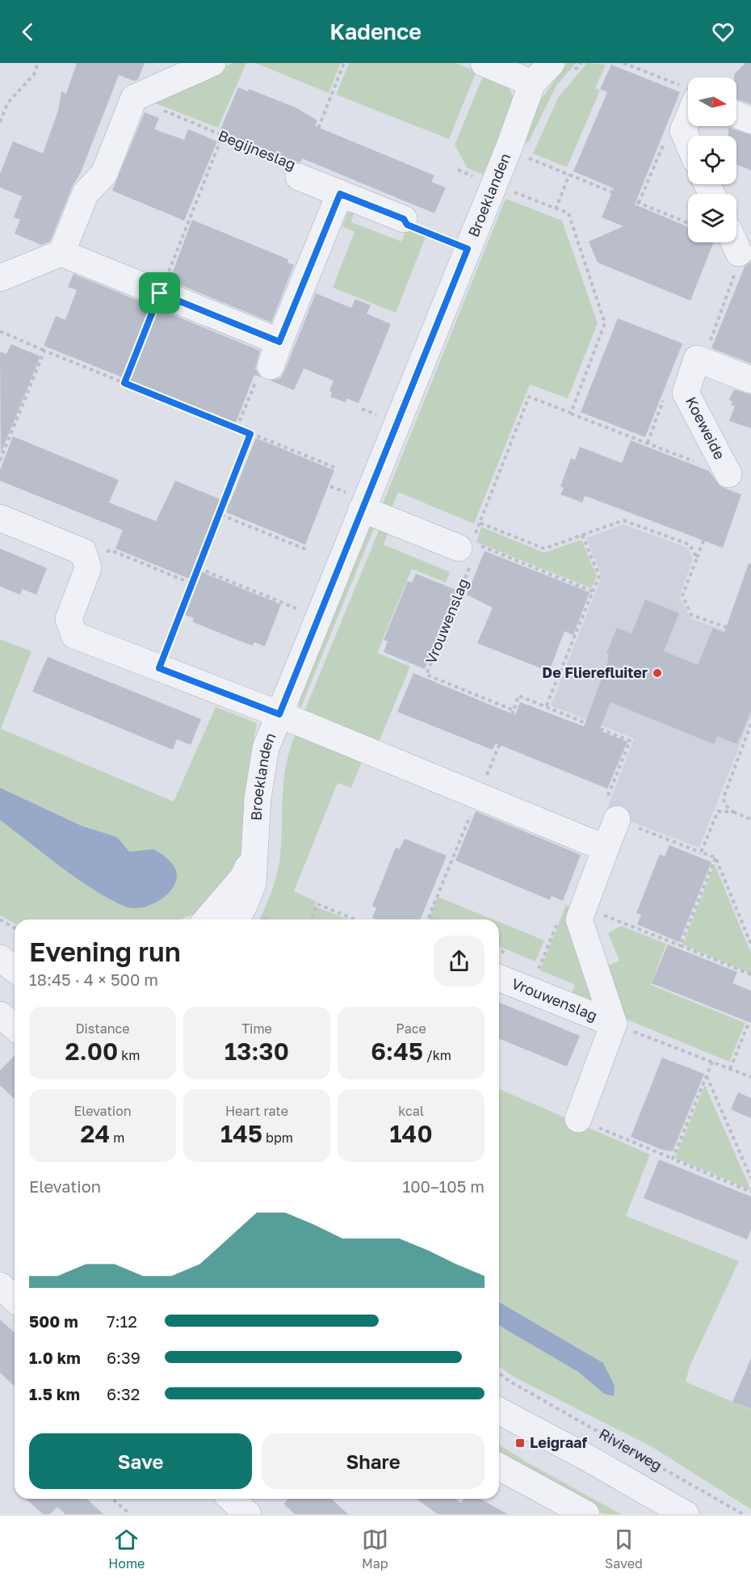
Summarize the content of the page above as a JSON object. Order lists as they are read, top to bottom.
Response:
{
  "streets": {
    "street": [
      "Broeklanden",
      "Koeweide",
      "Vrouwenslag",
      "Rivierweg"
    ],
    "path": ["Begijneslag"]
  },
  "crossings": [
    ["Koeweide", "Vrouwenslag"]
  ],
  "places": {
    "other": ["De Flierefluiter"],
    "transit": ["Leigraaf"]
  },
  "north": "right",
  "page": {
    "header": "Kadence",
    "heading": ["Evening run", "18:45 · 4 × 500 m"],
    "stats": [
      ["Distance", "2.00 km"],
      ["Time", "13:30"],
      ["Pace", "6:45 /km"],
      ["Elevation", "24 m"],
      ["Heart rate", "145 bpm"],
      ["kcal", "140"]
    ],
    "chart": ["Elevation", "100–105 m"],
    "list": [
      {
        "name": "500 m",
        "note": "7:12"
      },
      {
        "name": "1.0 km",
        "note": "6:39"
      },
      {
        "name": "1.5 km",
        "note": "6:32"
      }
    ],
    "buttons": ["Save", "Share"],
    "tabs": ["Home", "Map", "Saved"]
  }
}
